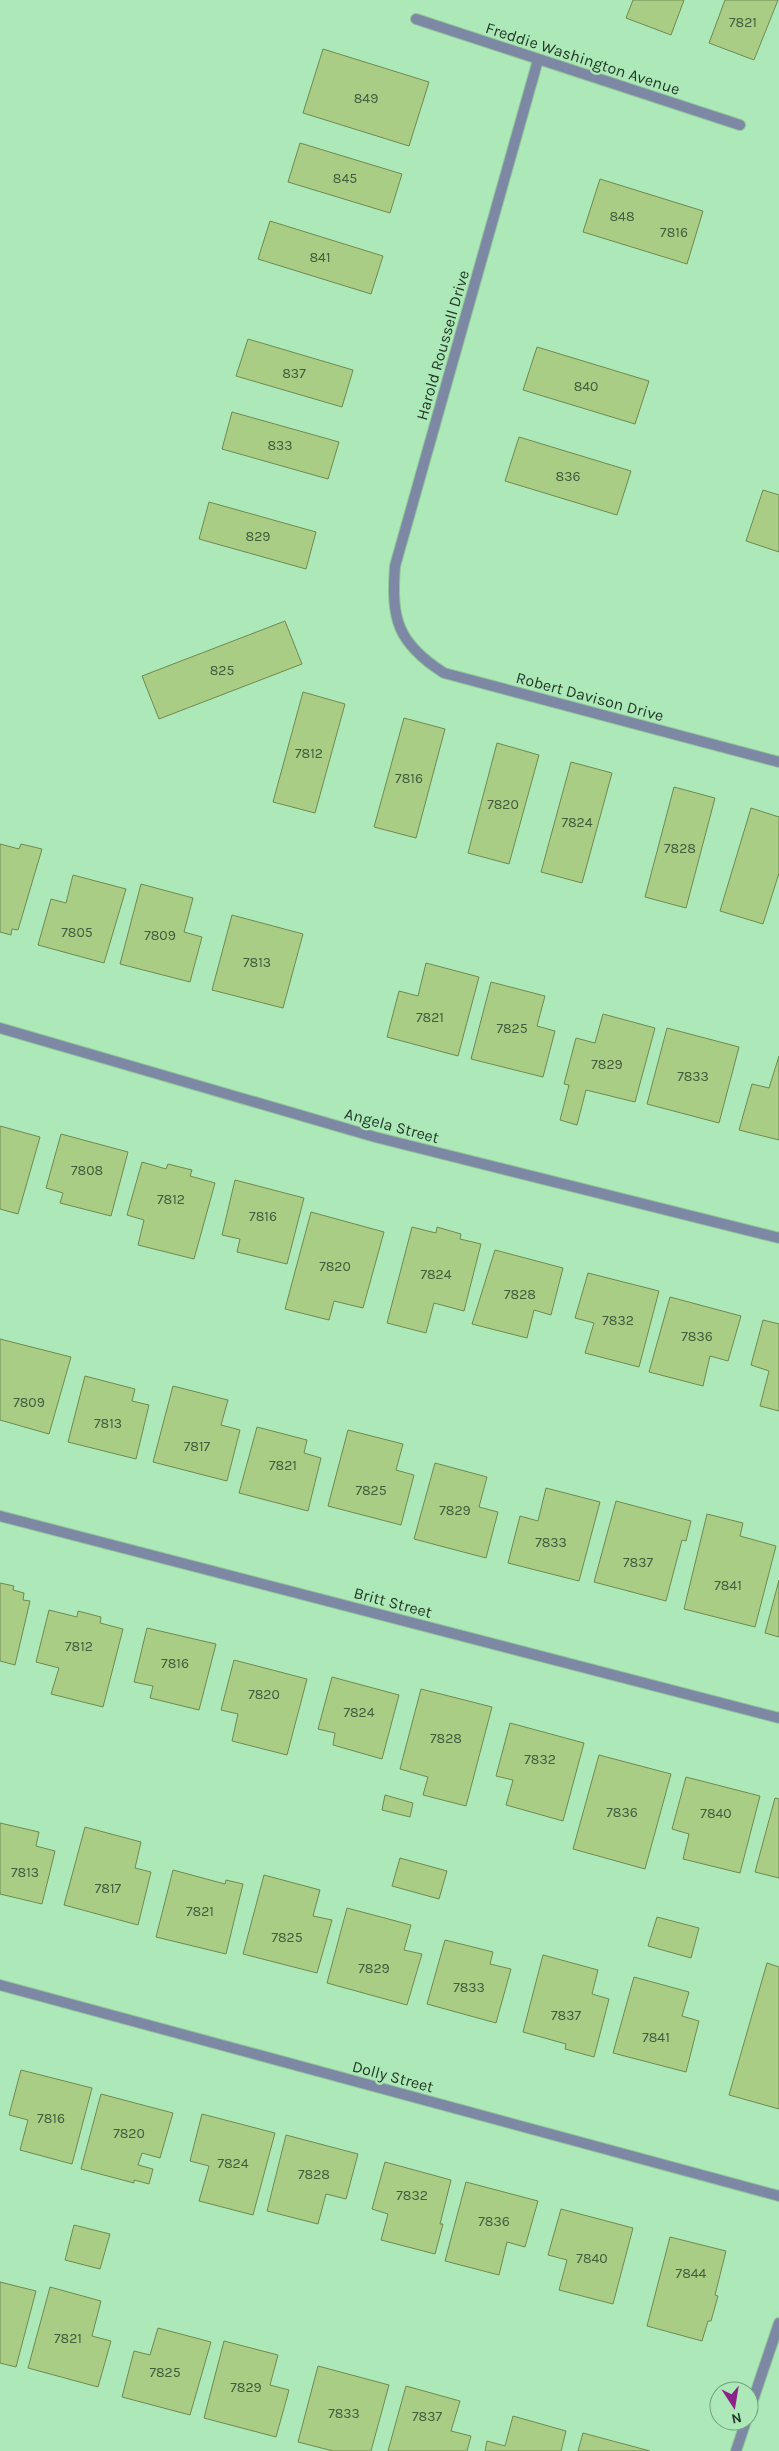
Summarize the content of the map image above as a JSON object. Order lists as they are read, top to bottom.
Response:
{
  "streets": {
    "street": [
      "Freddie Washington Avenue",
      "Harold Roussell Drive",
      "Robert Davison Drive",
      "Angela Street",
      "Britt Street",
      "Dolly Street"
    ]
  },
  "crossings": [
    ["Freddie Washington Avenue", "Harold Roussell Drive"],
    ["Harold Roussell Drive", "Robert Davison Drive"]
  ],
  "house_numbers": [
    "7821",
    "849",
    "845",
    "848",
    "7816",
    "841",
    "837",
    "840",
    "833",
    "836",
    "829",
    "825",
    "7812",
    "7816",
    "7820",
    "7824",
    "7828",
    "7805",
    "7809",
    "7813",
    "7821",
    "7825",
    "7829",
    "7833",
    "7808",
    "7812",
    "7816",
    "7820",
    "7824",
    "7828",
    "7832",
    "7836",
    "7809",
    "7813",
    "7817",
    "7821",
    "7825",
    "7829",
    "7833",
    "7837",
    "7841",
    "7812",
    "7816",
    "7820",
    "7824",
    "7828",
    "7832",
    "7836",
    "7840",
    "7813",
    "7817",
    "7821",
    "7825",
    "7829",
    "7833",
    "7837",
    "7841",
    "7816",
    "7820",
    "7824",
    "7828",
    "7832",
    "7836",
    "7840",
    "7844",
    "7821",
    "7825",
    "7829",
    "7833",
    "7837"
  ],
  "north": "bottom"
}
